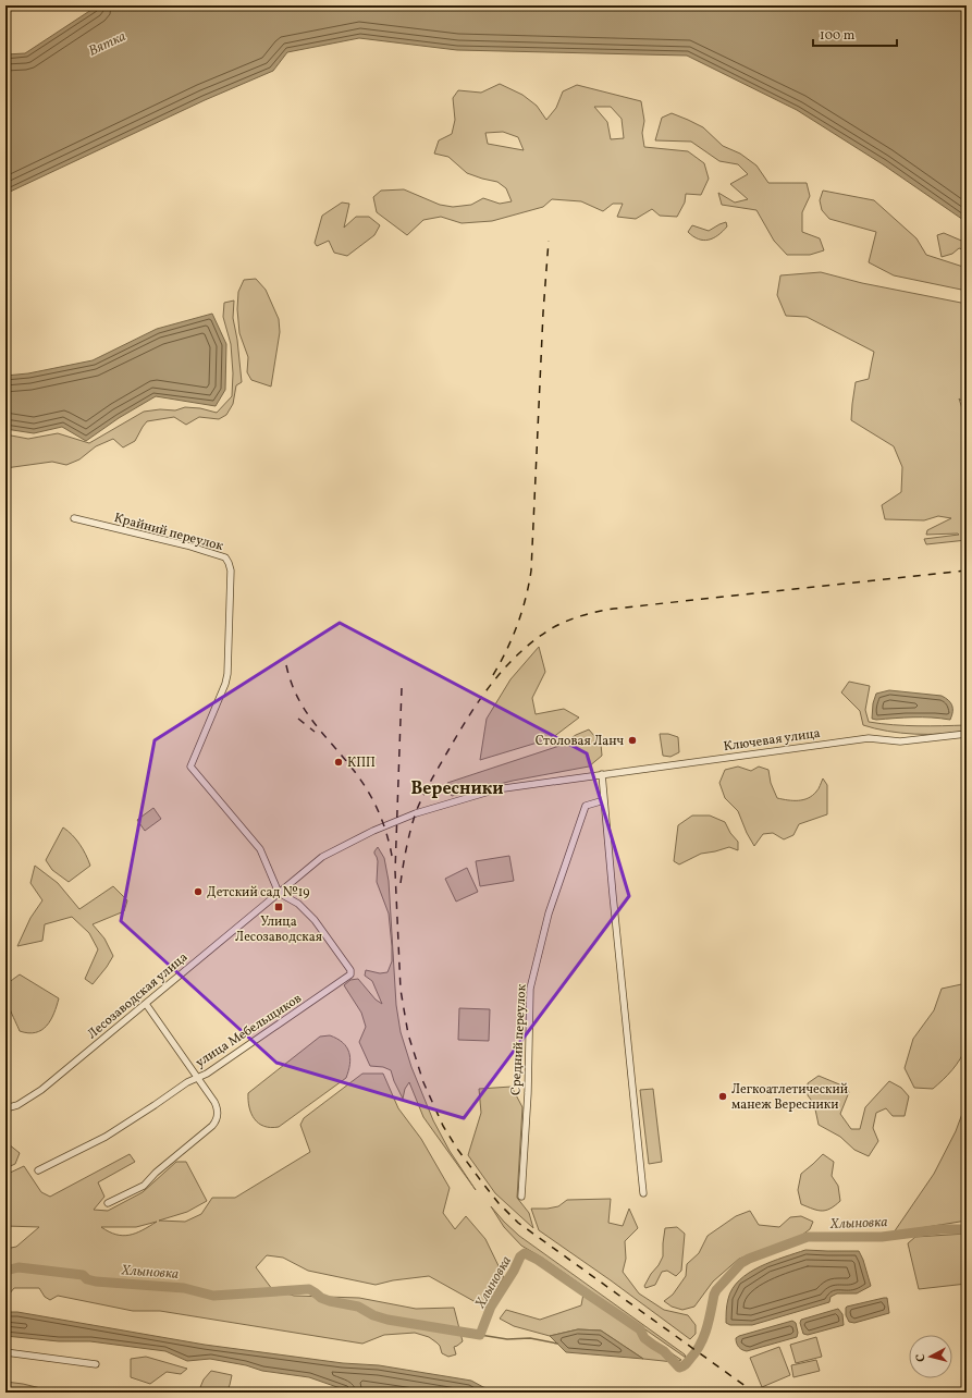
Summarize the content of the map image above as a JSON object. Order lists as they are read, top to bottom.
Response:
{
  "streets": {
    "street": [
      "Крайний переулок",
      "Ключевая улица",
      "Лесозаводская улица",
      "улица Мебельщиков",
      "Средний переулок"
    ]
  },
  "crossings": [
    ["Крайний переулок", "Лесозаводская улица"],
    ["Крайний переулок", "улица Мебельщиков"],
    ["Ключевая улица", "Лесозаводская улица"],
    ["Лесозаводская улица", "улица Мебельщиков"]
  ],
  "districts": ["Вересники"],
  "water": ["Вятка", "Хлыновка"],
  "places": {
    "other": [
      "Столовая Ланч",
      "КПП",
      "Детский сад №19",
      "Легкоатлетический манеж Вересники"
    ],
    "transit": ["Улица Лесозаводская"]
  },
  "scale_bar": "100 m",
  "north": "left"
}
